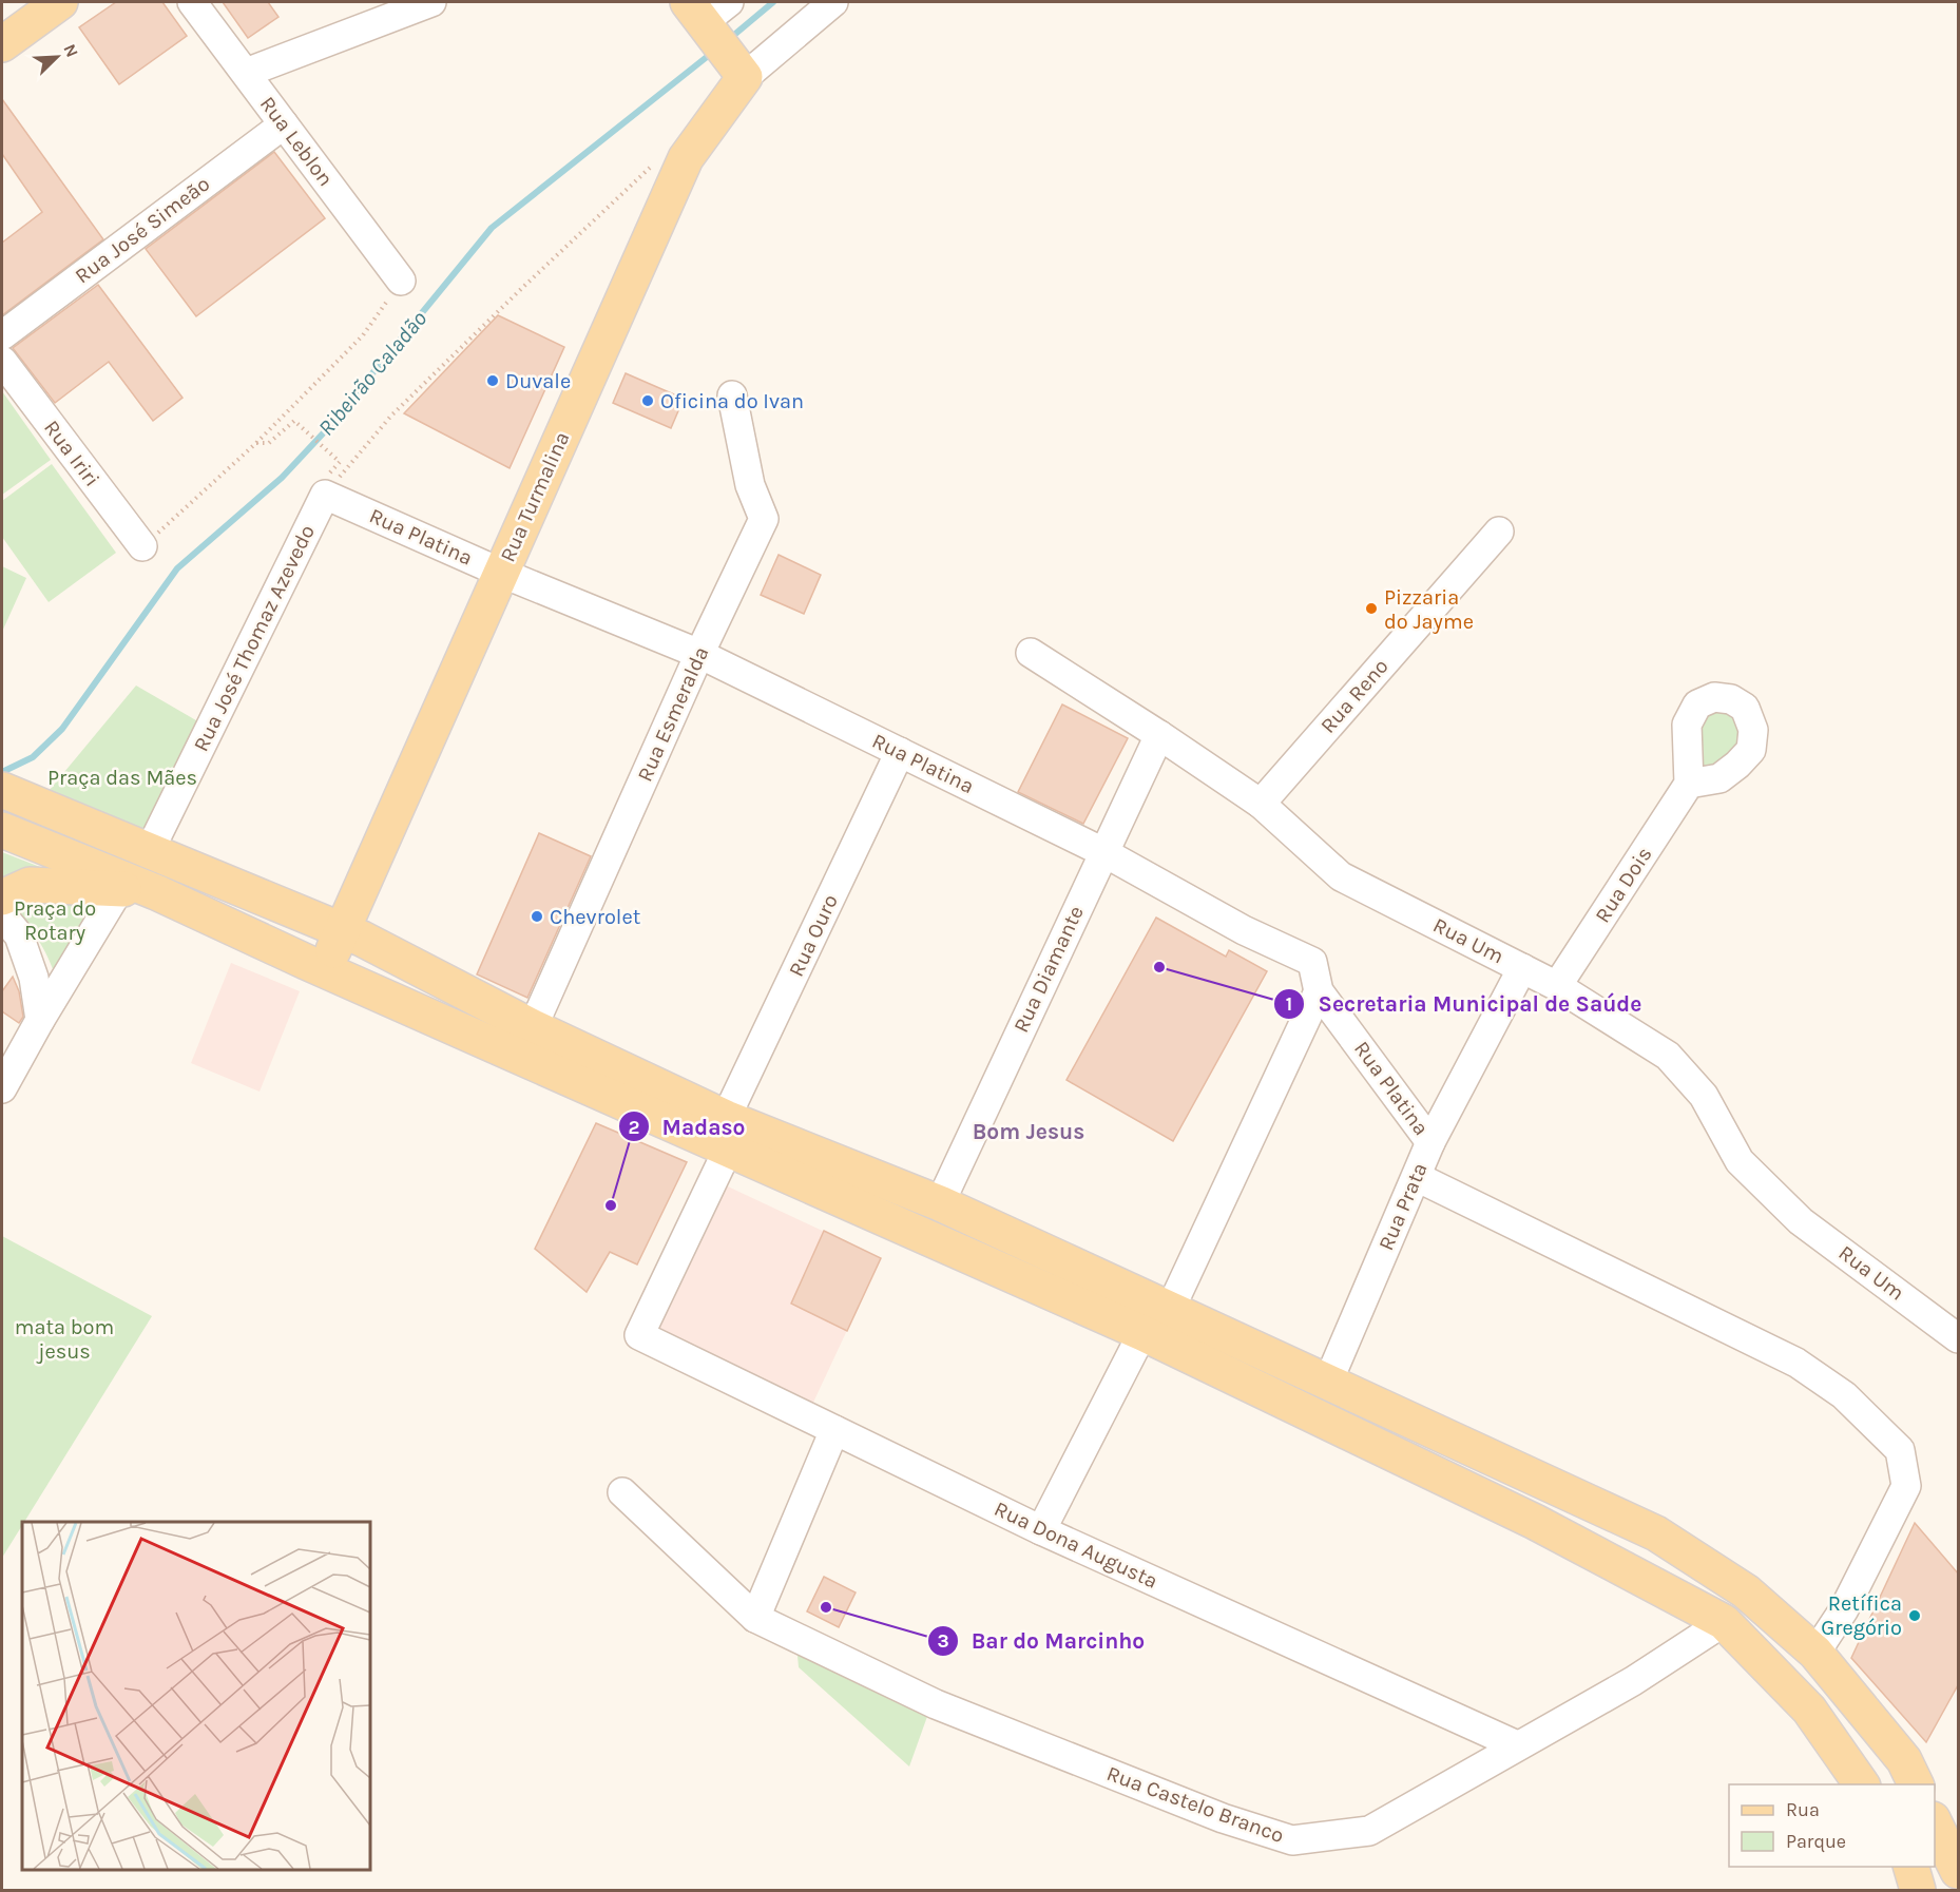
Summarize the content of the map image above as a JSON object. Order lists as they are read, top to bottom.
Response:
{
  "streets": {
    "main road": ["Rua Turmalina"],
    "street": [
      "Rua Leblon",
      "Rua José Simeão",
      "Rua Iriri",
      "Rua Platina",
      "Rua José Thomaz Azevedo",
      "Rua Reno",
      "Rua Esmeralda",
      "Rua Dois",
      "Rua Ouro",
      "Rua Um",
      "Rua Diamante",
      "Rua Prata",
      "Rua Dona Augusta",
      "Rua Castelo Branco"
    ]
  },
  "crossings": [
    ["Rua Leblon", "Rua José Simeão"],
    ["Rua Turmalina", "Rua Platina"],
    ["Rua Platina", "Rua José Thomaz Azevedo"],
    ["Rua Platina", "Rua Esmeralda"],
    ["Rua Platina", "Rua Ouro"],
    ["Rua Platina", "Rua Diamante"],
    ["Rua Platina", "Rua Prata"],
    ["Rua Reno", "Rua Um"],
    ["Rua Dois", "Rua Um"],
    ["Rua Ouro", "Rua Dona Augusta"],
    ["Rua Um", "Rua Diamante"],
    ["Rua Um", "Rua Prata"],
    ["Rua Dona Augusta", "Rua Castelo Branco"]
  ],
  "districts": ["Bom Jesus"],
  "water": ["Ribeirão Caladão"],
  "parks": ["Praça das Mães", "Praça do Rotary", "mata bom jesus"],
  "places": [
    "Duvale",
    "Oficina do Ivan",
    "Pizzaria do Jayme",
    "Chevrolet",
    "Secretaria Municipal de Saúde",
    "Madaso",
    "Bar do Marcinho",
    "Retífica Gregório"
  ],
  "legend": ["Rua", "Parque"],
  "north": "top right"
}
